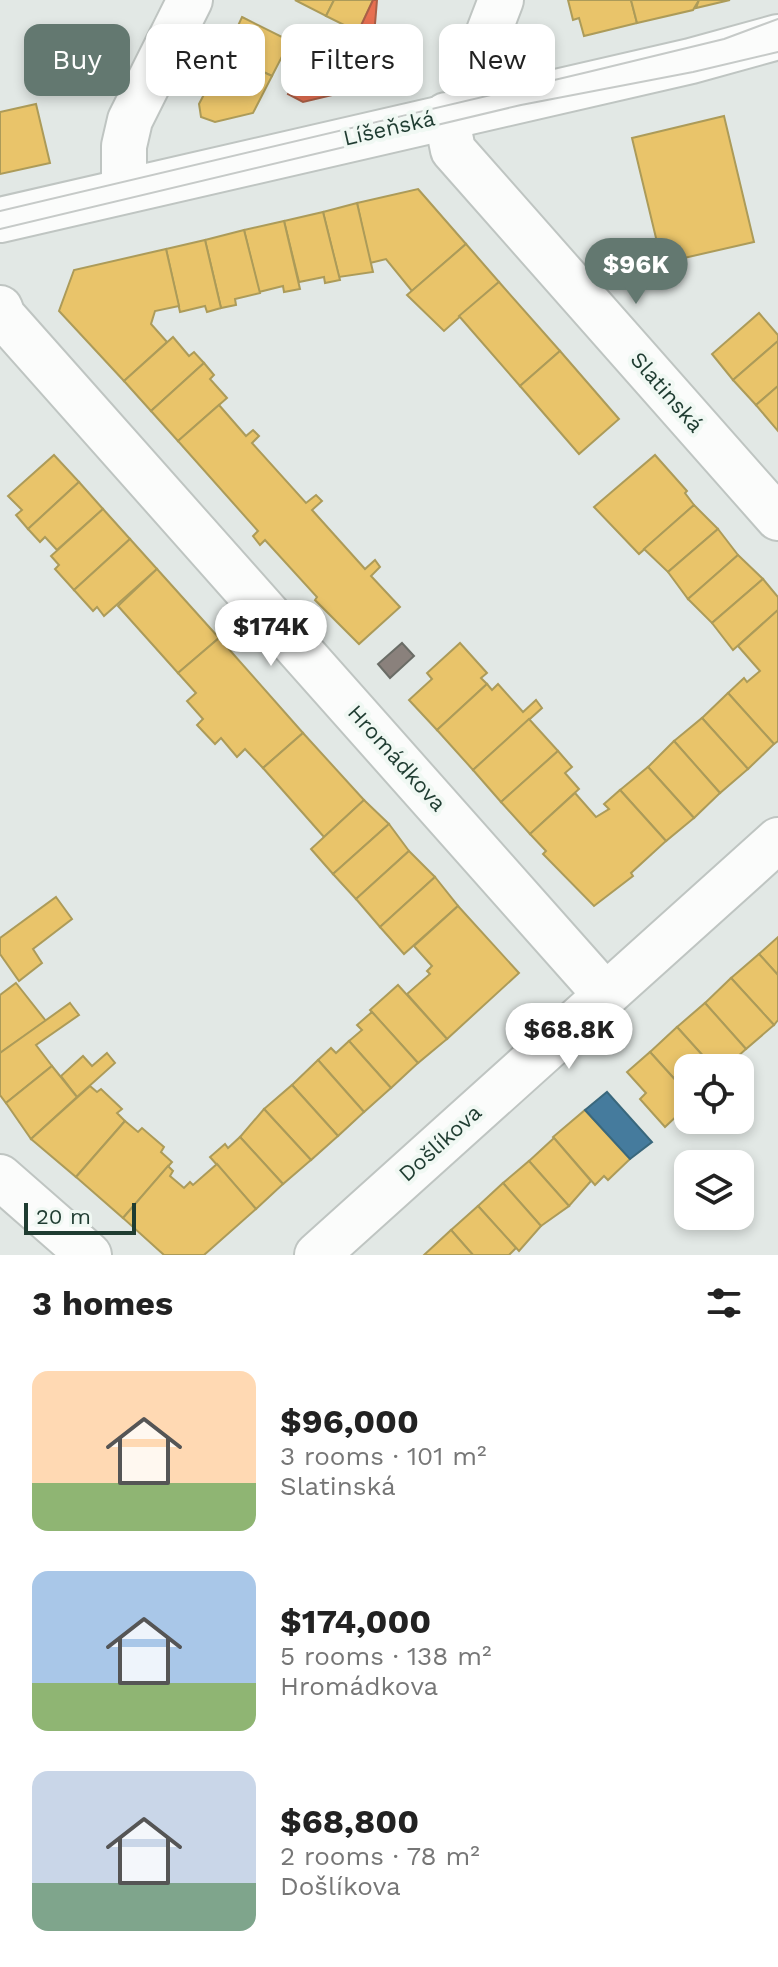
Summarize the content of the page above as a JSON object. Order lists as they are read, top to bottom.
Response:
{
  "streets": {
    "street": [
      "Líšeňská",
      "Slatinská",
      "Hromádkova",
      "Došlíkova"
    ]
  },
  "crossings": [
    ["Líšeňská", "Slatinská"],
    ["Hromádkova", "Došlíkova"]
  ],
  "scale_bar": "20 m",
  "page": {
    "chip": [
      "Buy",
      "Rent",
      "Filters",
      "New"
    ],
    "price": ["$96K", "$174K", "$68.8K"],
    "scale": "20 m",
    "heading": "3 homes",
    "list": [
      {
        "name": "$96,000",
        "note": "3 rooms · 101 m² · Slatinská"
      },
      {
        "name": "$174,000",
        "note": "5 rooms · 138 m² · Hromádkova"
      },
      {
        "name": "$68,800",
        "note": "2 rooms · 78 m² · Došlíkova"
      }
    ]
  }
}
